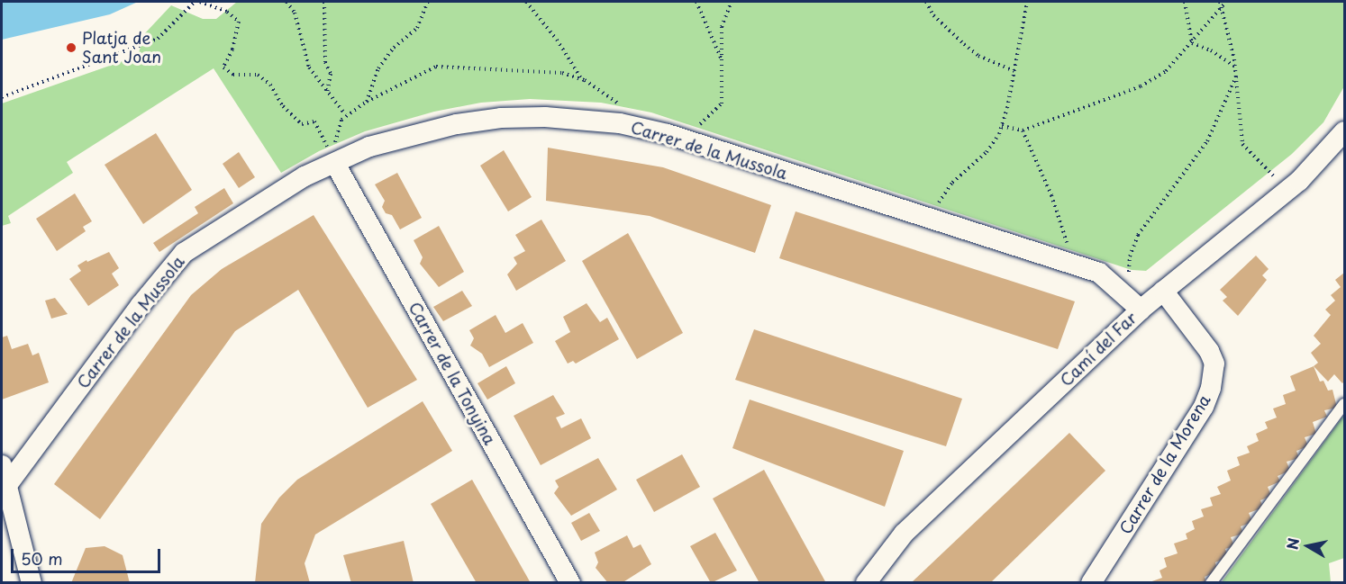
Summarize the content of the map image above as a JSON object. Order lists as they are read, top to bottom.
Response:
{
  "streets": {
    "street": [
      "Carrer de la Mussola",
      "Camí del Far",
      "Carrer de la Tonyina",
      "Carrer de la Morena"
    ]
  },
  "crossings": [
    ["Carrer de la Mussola", "Camí del Far"],
    ["Carrer de la Mussola", "Carrer de la Tonyina"],
    ["Camí del Far", "Carrer de la Morena"]
  ],
  "places": ["Platja de Sant Joan"],
  "scale_bar": "50 m",
  "north": "left"
}
